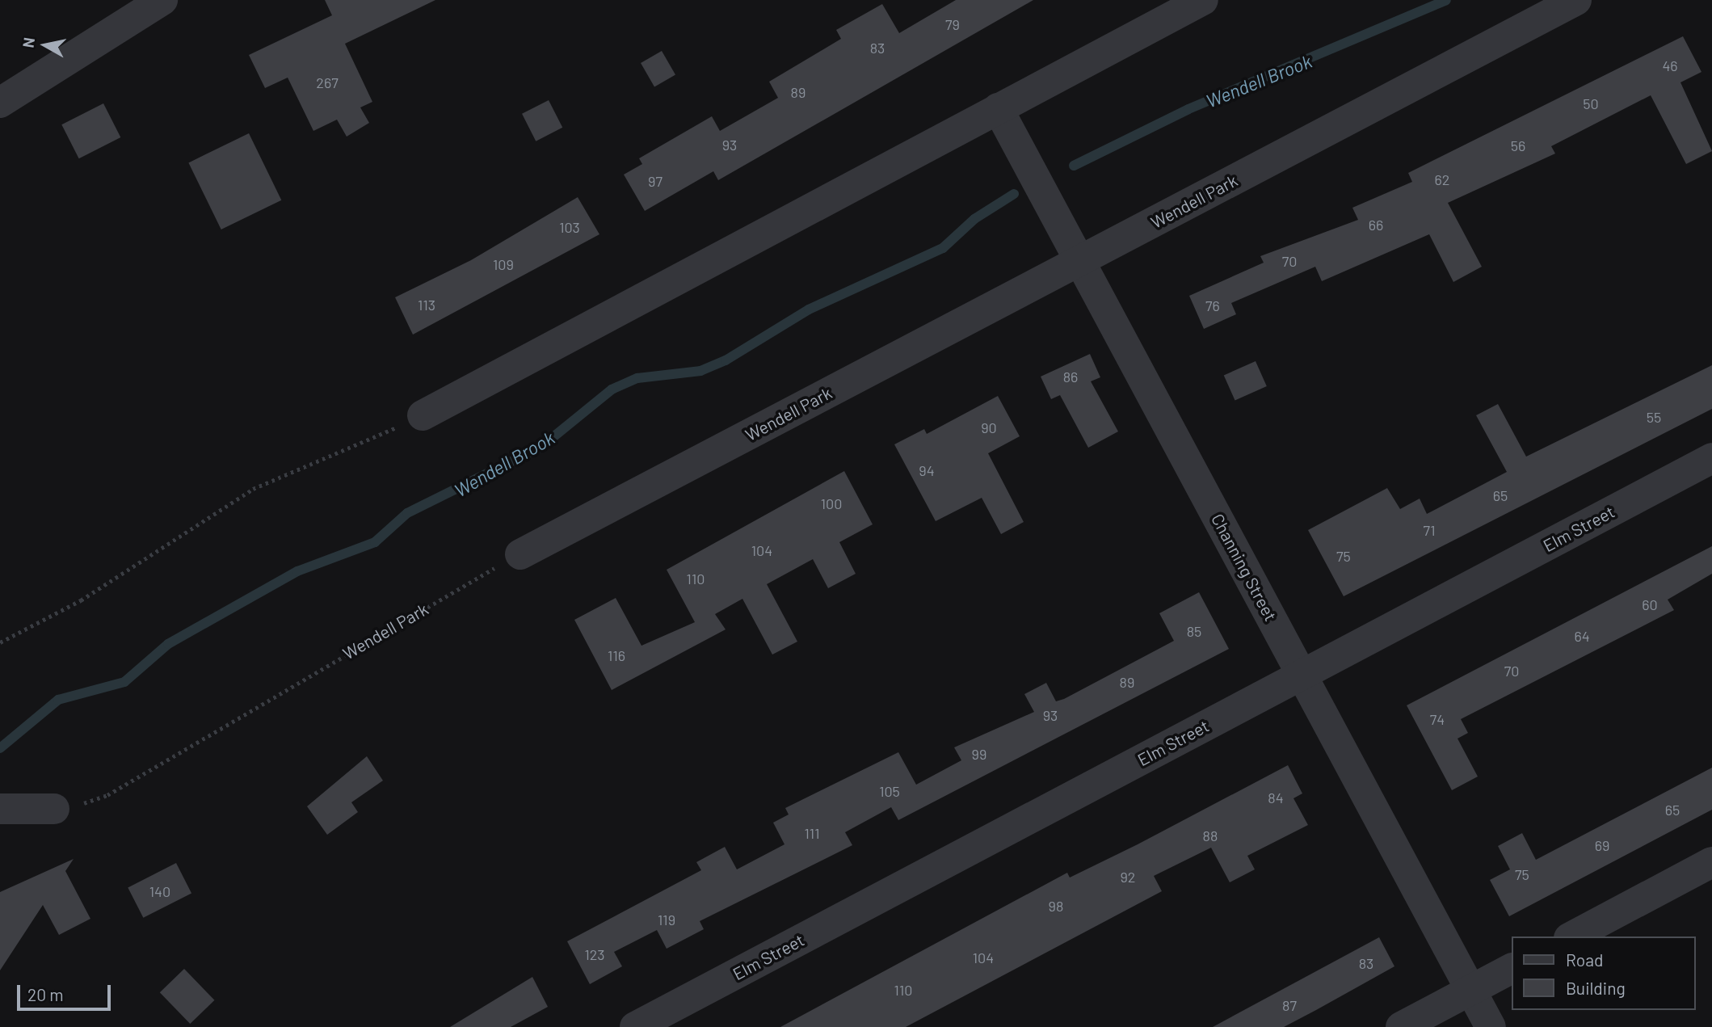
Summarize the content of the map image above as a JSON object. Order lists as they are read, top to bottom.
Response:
{
  "streets": {
    "street": ["Wendell Park", "Elm Street", "Channing Street"]
  },
  "crossings": [
    ["Wendell Park", "Channing Street"],
    ["Elm Street", "Channing Street"]
  ],
  "water": ["Wendell Brook"],
  "house_numbers": [
    "79",
    "83",
    "46",
    "267",
    "89",
    "50",
    "93",
    "56",
    "62",
    "97",
    "66",
    "103",
    "70",
    "109",
    "113",
    "76",
    "86",
    "55",
    "90",
    "94",
    "65",
    "100",
    "71",
    "104",
    "75",
    "110",
    "60",
    "85",
    "64",
    "116",
    "70",
    "89",
    "93",
    "74",
    "99",
    "105",
    "84",
    "65",
    "111",
    "88",
    "69",
    "75",
    "92",
    "140",
    "98",
    "119",
    "123",
    "104",
    "83",
    "110",
    "87"
  ],
  "legend": ["Road", "Building"],
  "scale_bar": "20 m",
  "north": "left"
}
